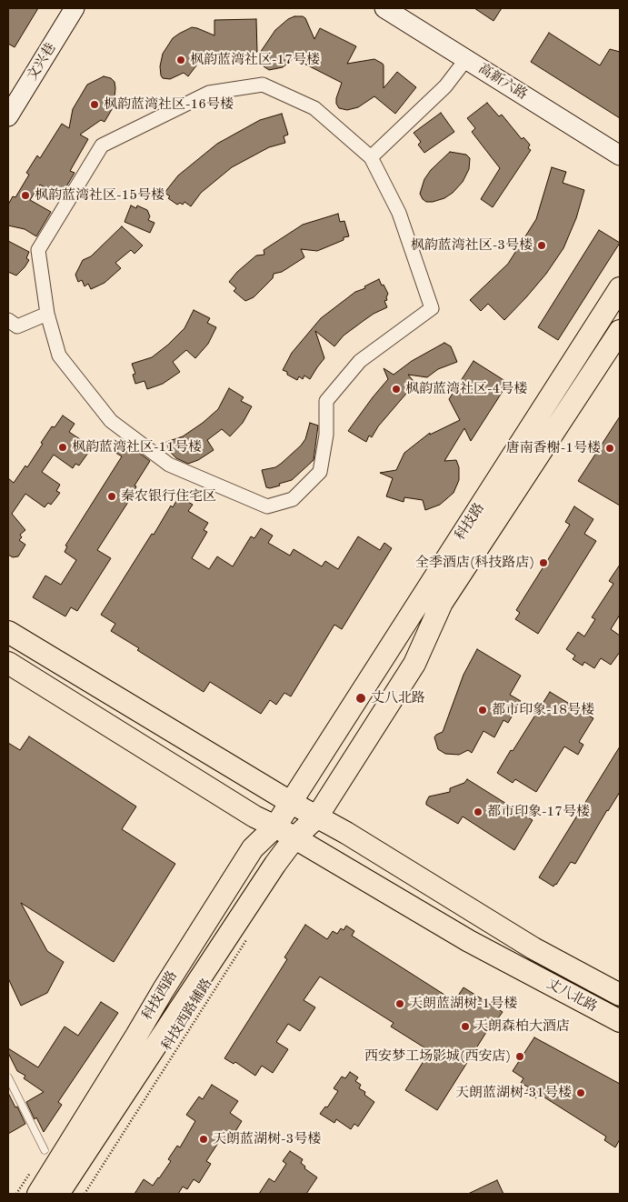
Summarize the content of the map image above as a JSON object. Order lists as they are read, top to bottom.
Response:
{
  "streets": {
    "main road": ["科技路", "科技西路", "丈八北路"],
    "street": ["文兴巷", "高新六路"],
    "path": ["科技西路辅路"]
  },
  "crossings": [
    ["科技路", "科技西路"],
    ["科技路", "丈八北路"],
    ["科技西路", "丈八北路"]
  ],
  "places": [
    "枫韵蓝湾社区-17号楼",
    "枫韵蓝湾社区-16号楼",
    "枫韵蓝湾社区-15号楼",
    "枫韵蓝湾社区-3号楼",
    "枫韵蓝湾社区-4号楼",
    "枫韵蓝湾社区-11号楼",
    "唐南香榭-1号楼",
    "秦农银行住宅区",
    "全季酒店(科技路店)",
    "丈八北路",
    "都市印象-18号楼",
    "都市印象-17号楼",
    "天朗蓝湖树-1号楼",
    "天朗森柏大酒店",
    "西安梦工场影城(西安店)",
    "天朗蓝湖树-31号楼",
    "天朗蓝湖树-3号楼"
  ]
}
